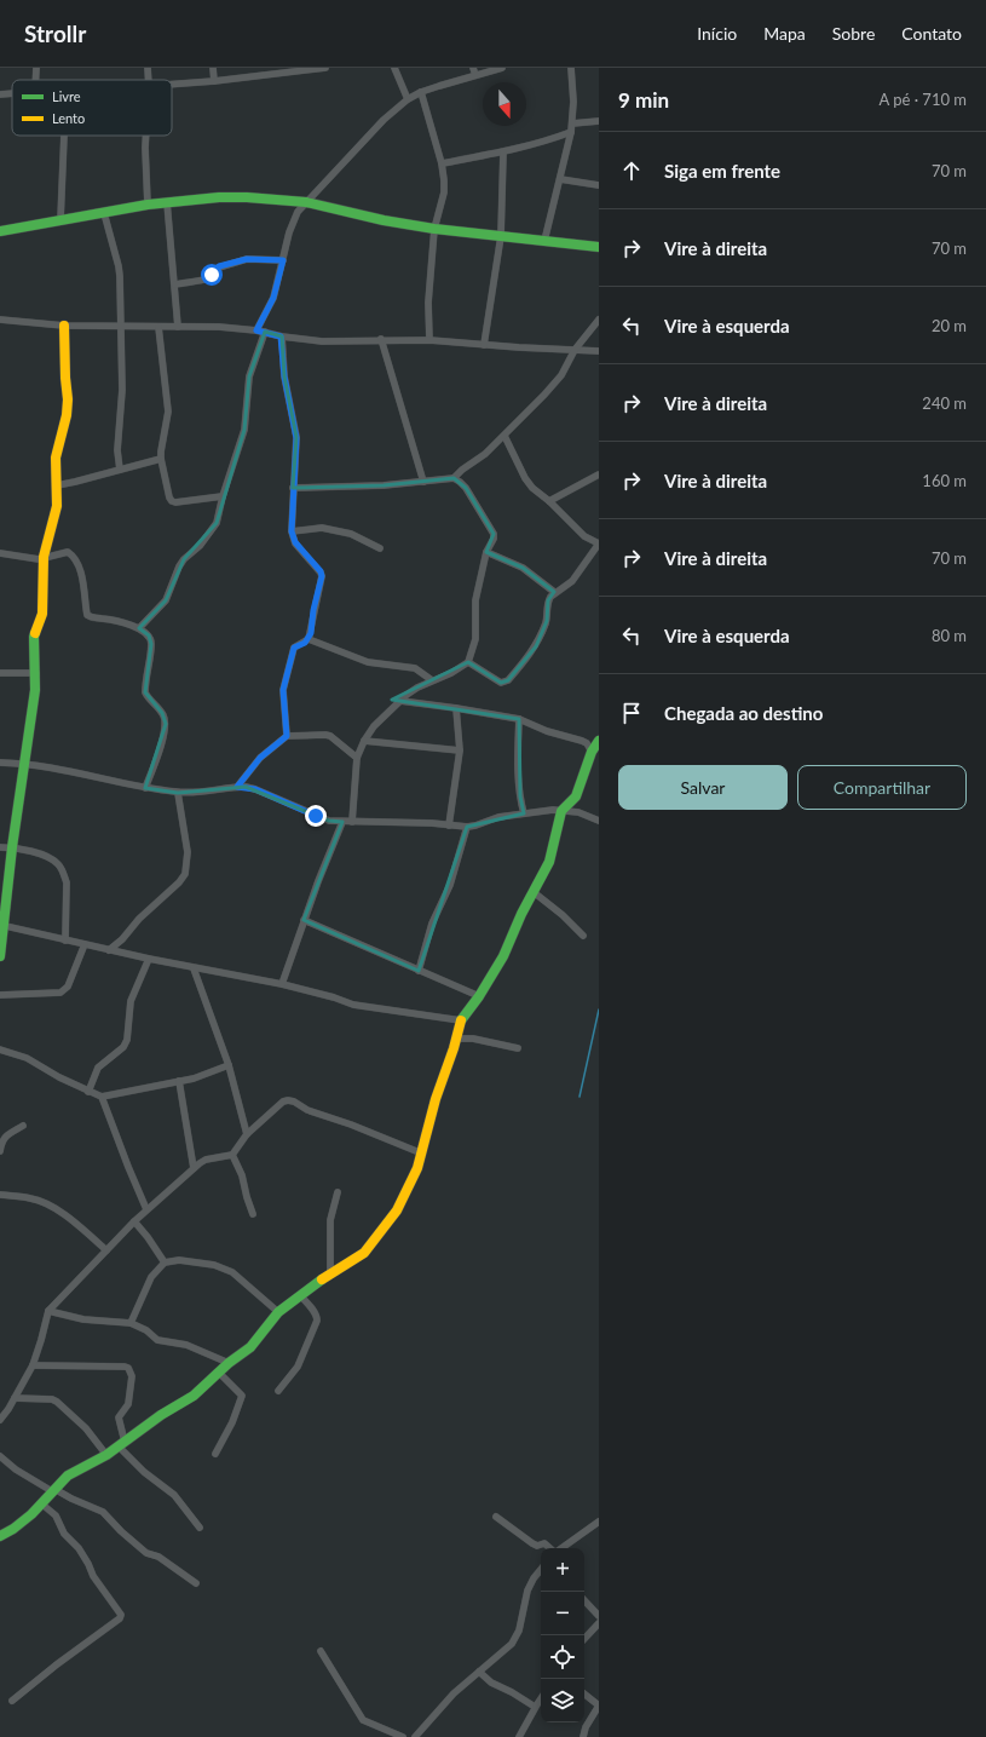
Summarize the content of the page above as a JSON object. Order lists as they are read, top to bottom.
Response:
{
  "legend": ["Livre", "Lento"],
  "north": "bottom",
  "page": {
    "header": "Strollr",
    "nav": [
      "Início",
      "Mapa",
      "Sobre",
      "Contato"
    ],
    "heading": ["9 min", "A pé · 710 m"],
    "list": [
      ["Siga em frente", "70 m"],
      ["Vire à direita", "70 m"],
      ["Vire à esquerda", "20 m"],
      ["Vire à direita", "240 m"],
      ["Vire à direita", "160 m"],
      ["Vire à direita", "70 m"],
      ["Vire à esquerda", "80 m"],
      "Chegada ao destino"
    ],
    "buttons": ["Salvar", "Compartilhar"],
    "map_buttons": ["+", "−"]
  }
}
